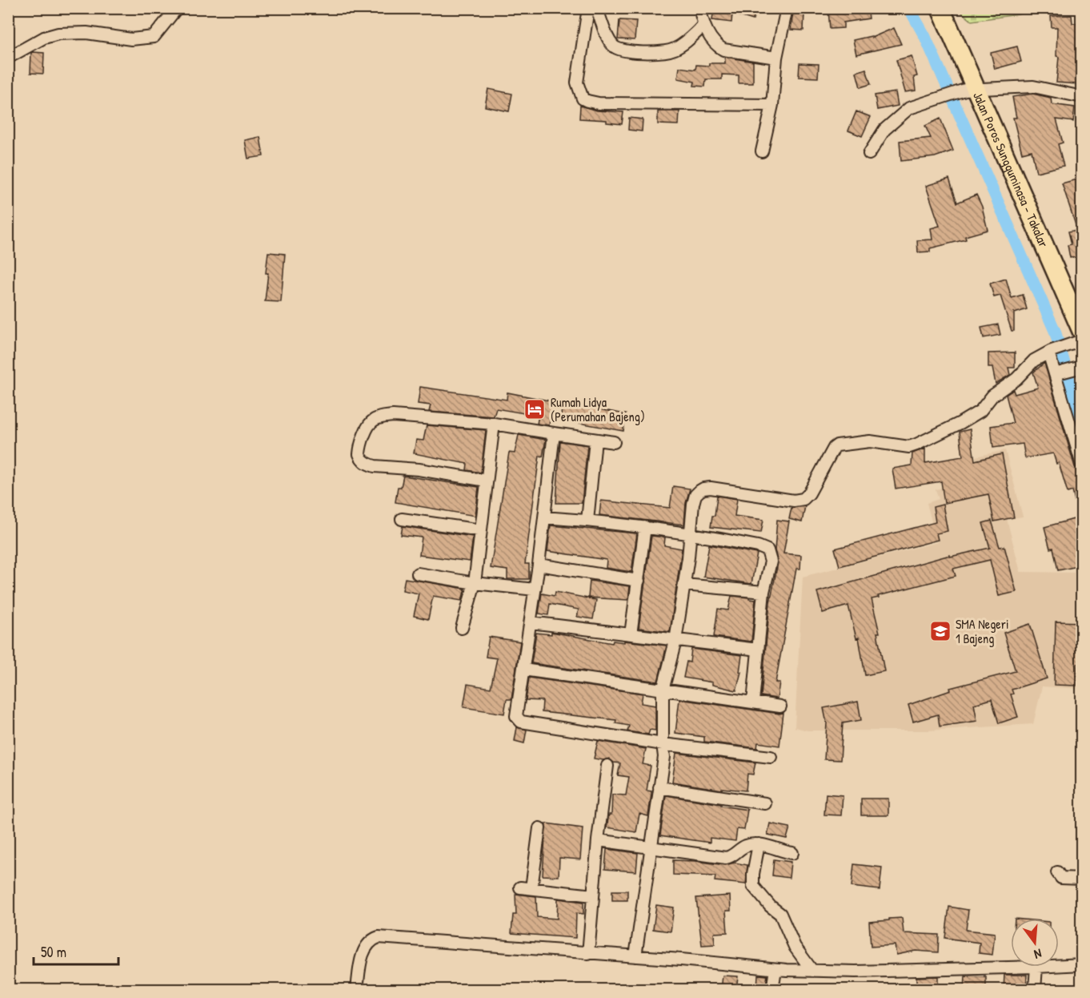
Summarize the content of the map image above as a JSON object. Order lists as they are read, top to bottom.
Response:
{
  "streets": {
    "highway": ["Jalan Poros Sungguminasa - Takalar"]
  },
  "places": {
    "hotel": ["Rumah Lidya (Perumahan Bajeng)"],
    "school or university": ["SMA Negeri 1 Bajeng"]
  },
  "scale_bar": "50 m",
  "north": "bottom"
}
